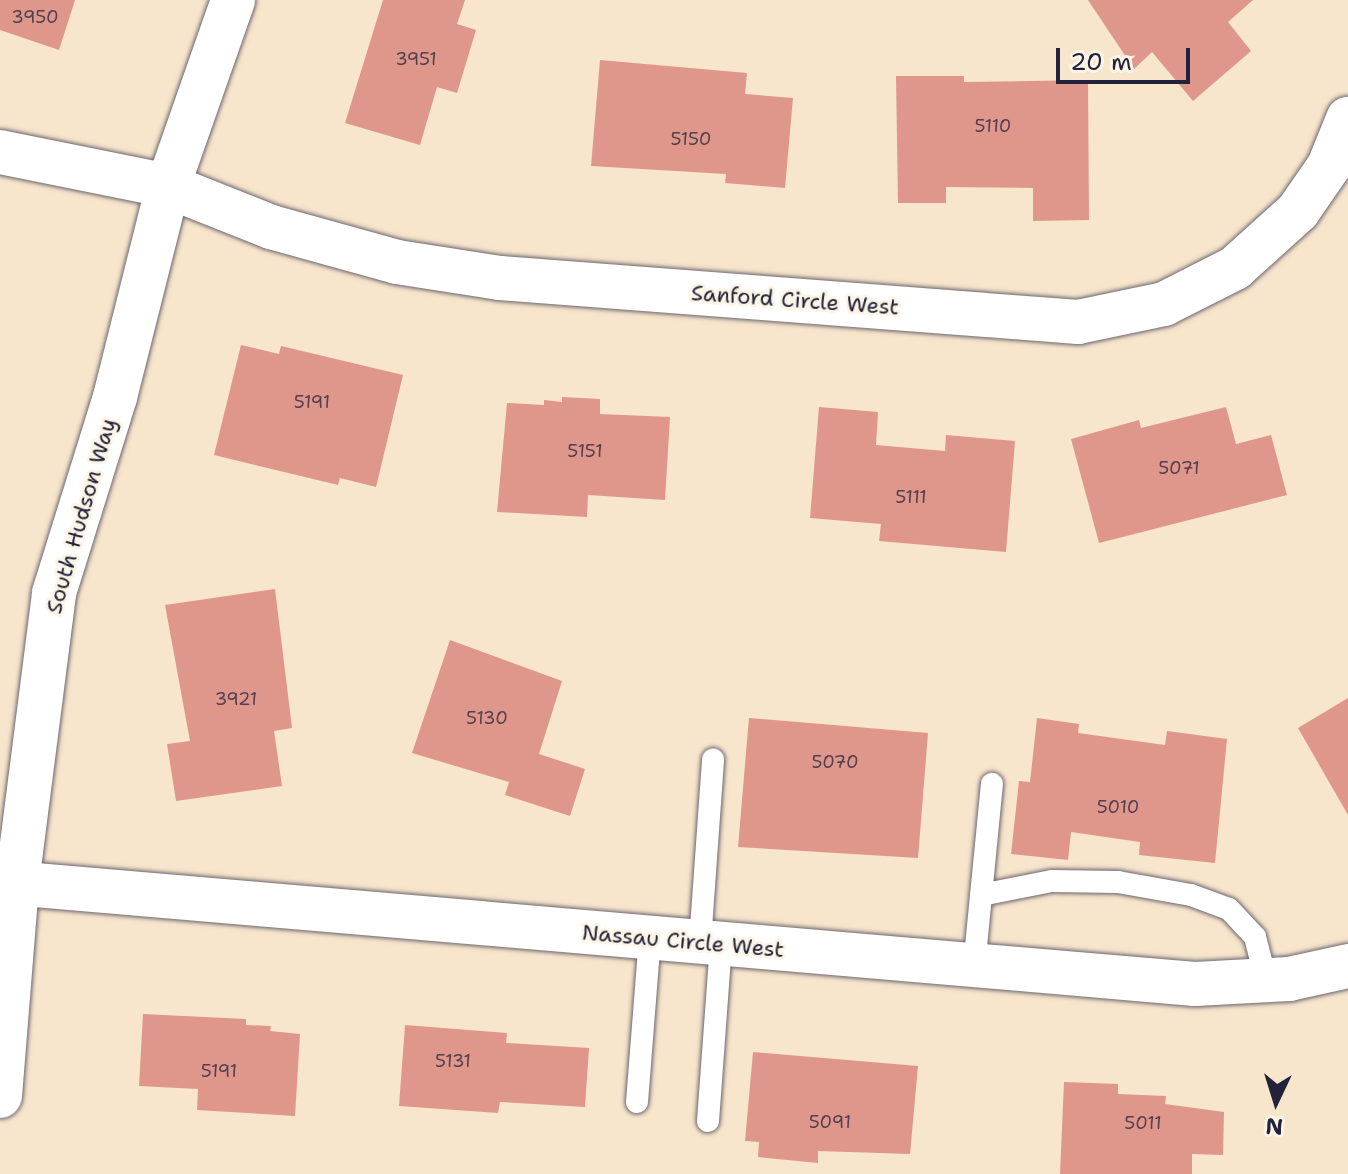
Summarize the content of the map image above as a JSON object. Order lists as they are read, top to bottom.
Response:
{
  "streets": {
    "street": ["Sanford Circle West", "South Hudson Way", "Nassau Circle West"]
  },
  "crossings": [
    ["Sanford Circle West", "South Hudson Way"],
    ["South Hudson Way", "Nassau Circle West"]
  ],
  "house_numbers": [
    "3950",
    "3951",
    "5110",
    "5150",
    "5191",
    "5151",
    "5071",
    "5111",
    "3921",
    "5130",
    "5070",
    "5010",
    "5131",
    "5191",
    "5091",
    "5011"
  ],
  "scale_bar": "20 m",
  "north": "bottom"
}
